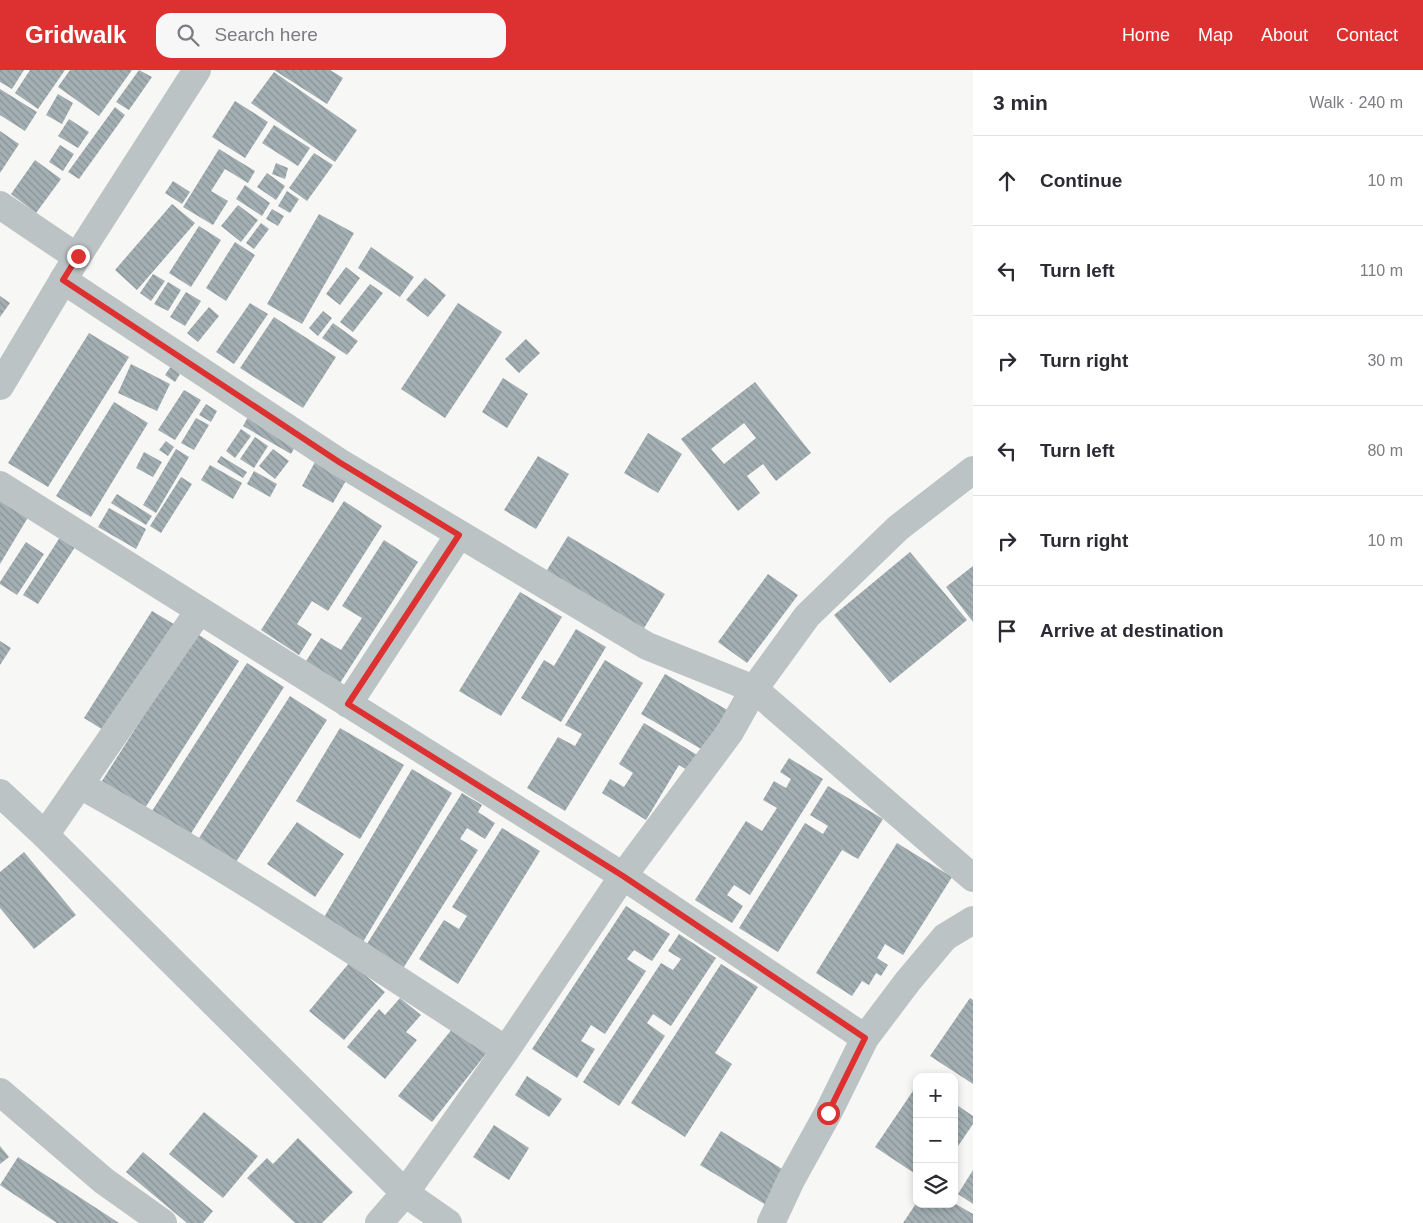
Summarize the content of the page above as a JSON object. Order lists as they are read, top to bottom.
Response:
{
  "page": {
    "header": "Gridwalk",
    "search": "Search here",
    "nav": [
      "Home",
      "Map",
      "About",
      "Contact"
    ],
    "heading": ["3 min", "Walk · 240 m"],
    "list": [
      ["Continue", "10 m"],
      ["Turn left", "110 m"],
      ["Turn right", "30 m"],
      ["Turn left", "80 m"],
      ["Turn right", "10 m"],
      "Arrive at destination"
    ],
    "map_buttons": ["+", "−"]
  }
}
